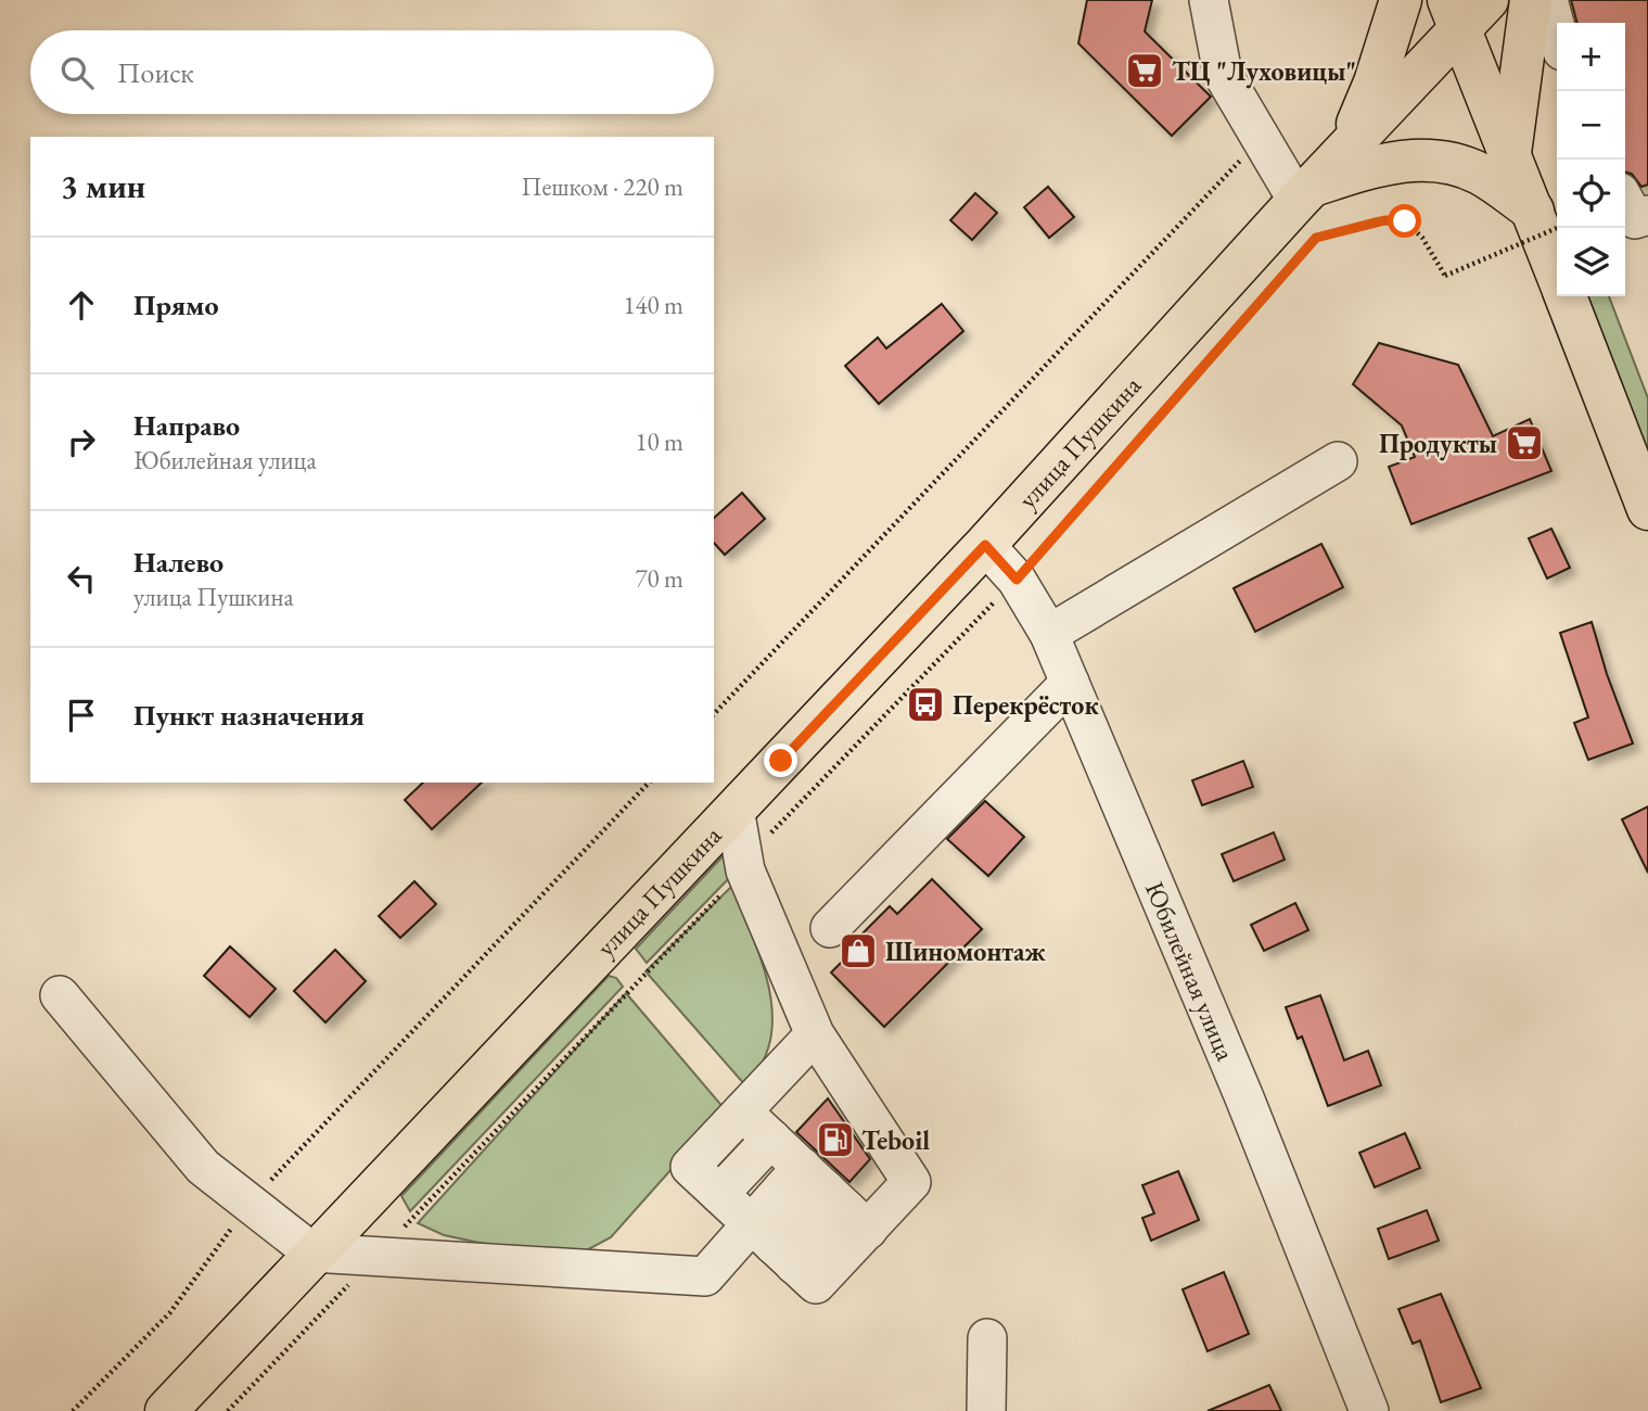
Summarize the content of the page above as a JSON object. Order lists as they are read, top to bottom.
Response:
{
  "streets": {
    "main road": ["улица Пушкина"],
    "street": ["Юбилейная улица"]
  },
  "crossings": [
    ["улица Пушкина", "Юбилейная улица"]
  ],
  "places": {
    "supermarket": ["ТЦ \"Луховицы\"", "Продукты"],
    "bus stop": ["Перекрёсток"],
    "shop": ["Шиномонтаж"],
    "fuel station": ["Teboil"]
  },
  "page": {
    "map_buttons": ["+", "−"],
    "search": "Поиск",
    "heading": ["3 мин", "Пешком · 220 m"],
    "list": [
      ["Прямо", "140 m"],
      ["Направо", "Юбилейная улица", "10 m"],
      ["Налево", "улица Пушкина", "70 m"],
      "Пункт назначения"
    ]
  }
}
